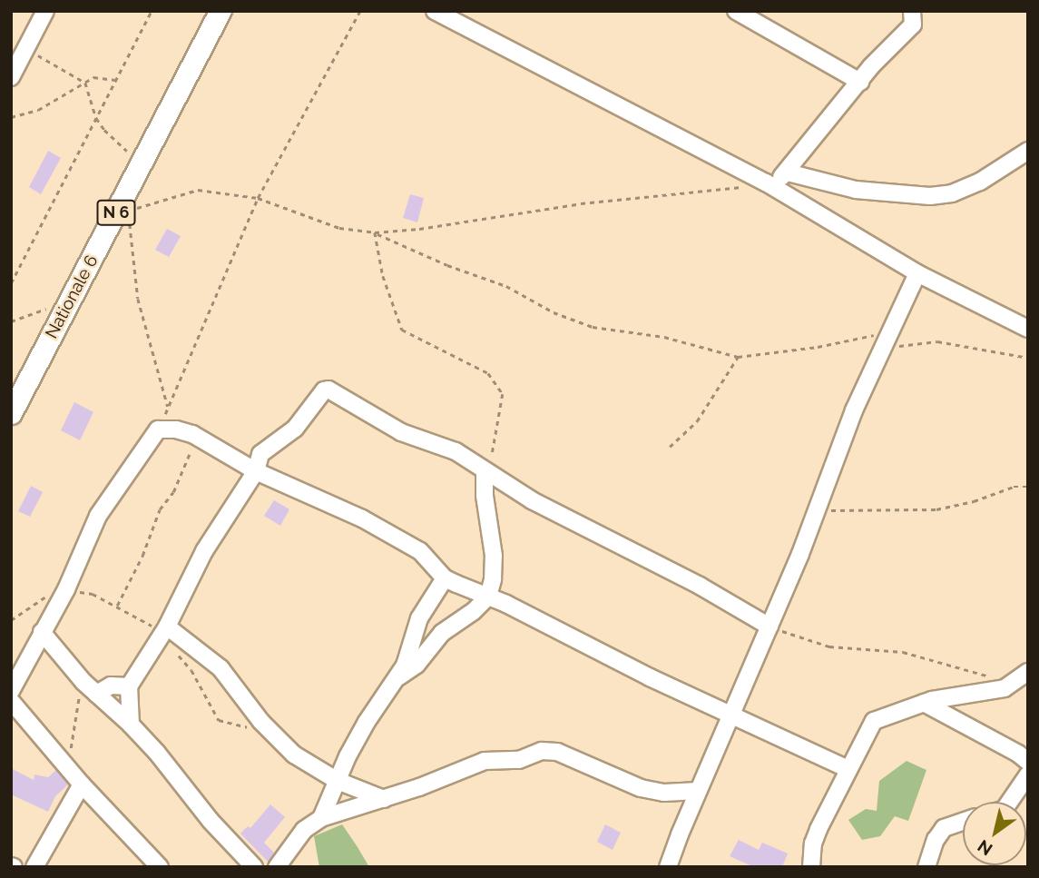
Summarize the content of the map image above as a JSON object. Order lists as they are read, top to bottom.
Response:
{
  "streets": {
    "main road": ["N 6", "Nationale 6"]
  },
  "north": "bottom left"
}
